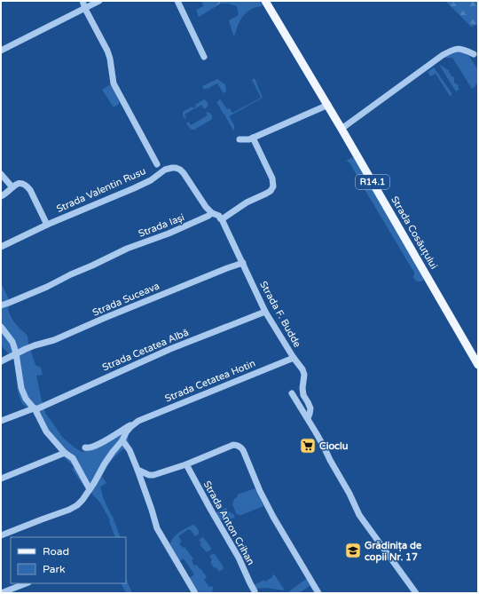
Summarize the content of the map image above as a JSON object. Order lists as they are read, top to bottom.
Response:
{
  "streets": {
    "main road": ["R14.1", "Strada Cosăuțului"],
    "street": [
      "Strada Valentin Rusu",
      "Strada Iași",
      "Strada Suceava",
      "Strada F. Budde",
      "Strada Cetatea Albă",
      "Strada Cetatea Hotin",
      "Strada Anton Crihan"
    ]
  },
  "crossings": [
    ["Strada Valentin Rusu", "Strada Iași"],
    ["Strada Suceava", "Strada F. Budde"],
    ["Strada F. Budde", "Strada Cetatea Albă"],
    ["Strada F. Budde", "Strada Cetatea Hotin"]
  ],
  "places": {
    "supermarket": ["Cioclu"],
    "school or university": ["Grădinița de copii Nr. 17"]
  },
  "legend": ["Road", "Park"]
}
